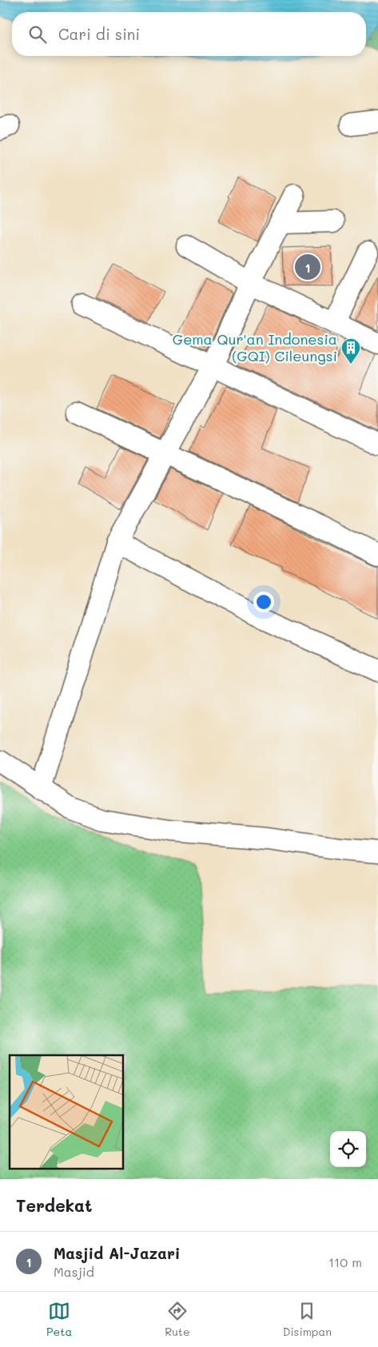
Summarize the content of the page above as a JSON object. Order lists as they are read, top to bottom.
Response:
{
  "places": {
    "building": ["Gema Qur'an Indonesia (GQI) Cileungsi"]
  },
  "page": {
    "search": "Cari di sini",
    "pins": "1",
    "heading": "Terdekat",
    "list": [
      {
        "mark": "1",
        "name": "Masjid Al-Jazari",
        "note": "Masjid",
        "value": "110 m"
      }
    ],
    "nav": ["Peta", "Rute", "Disimpan"]
  }
}
